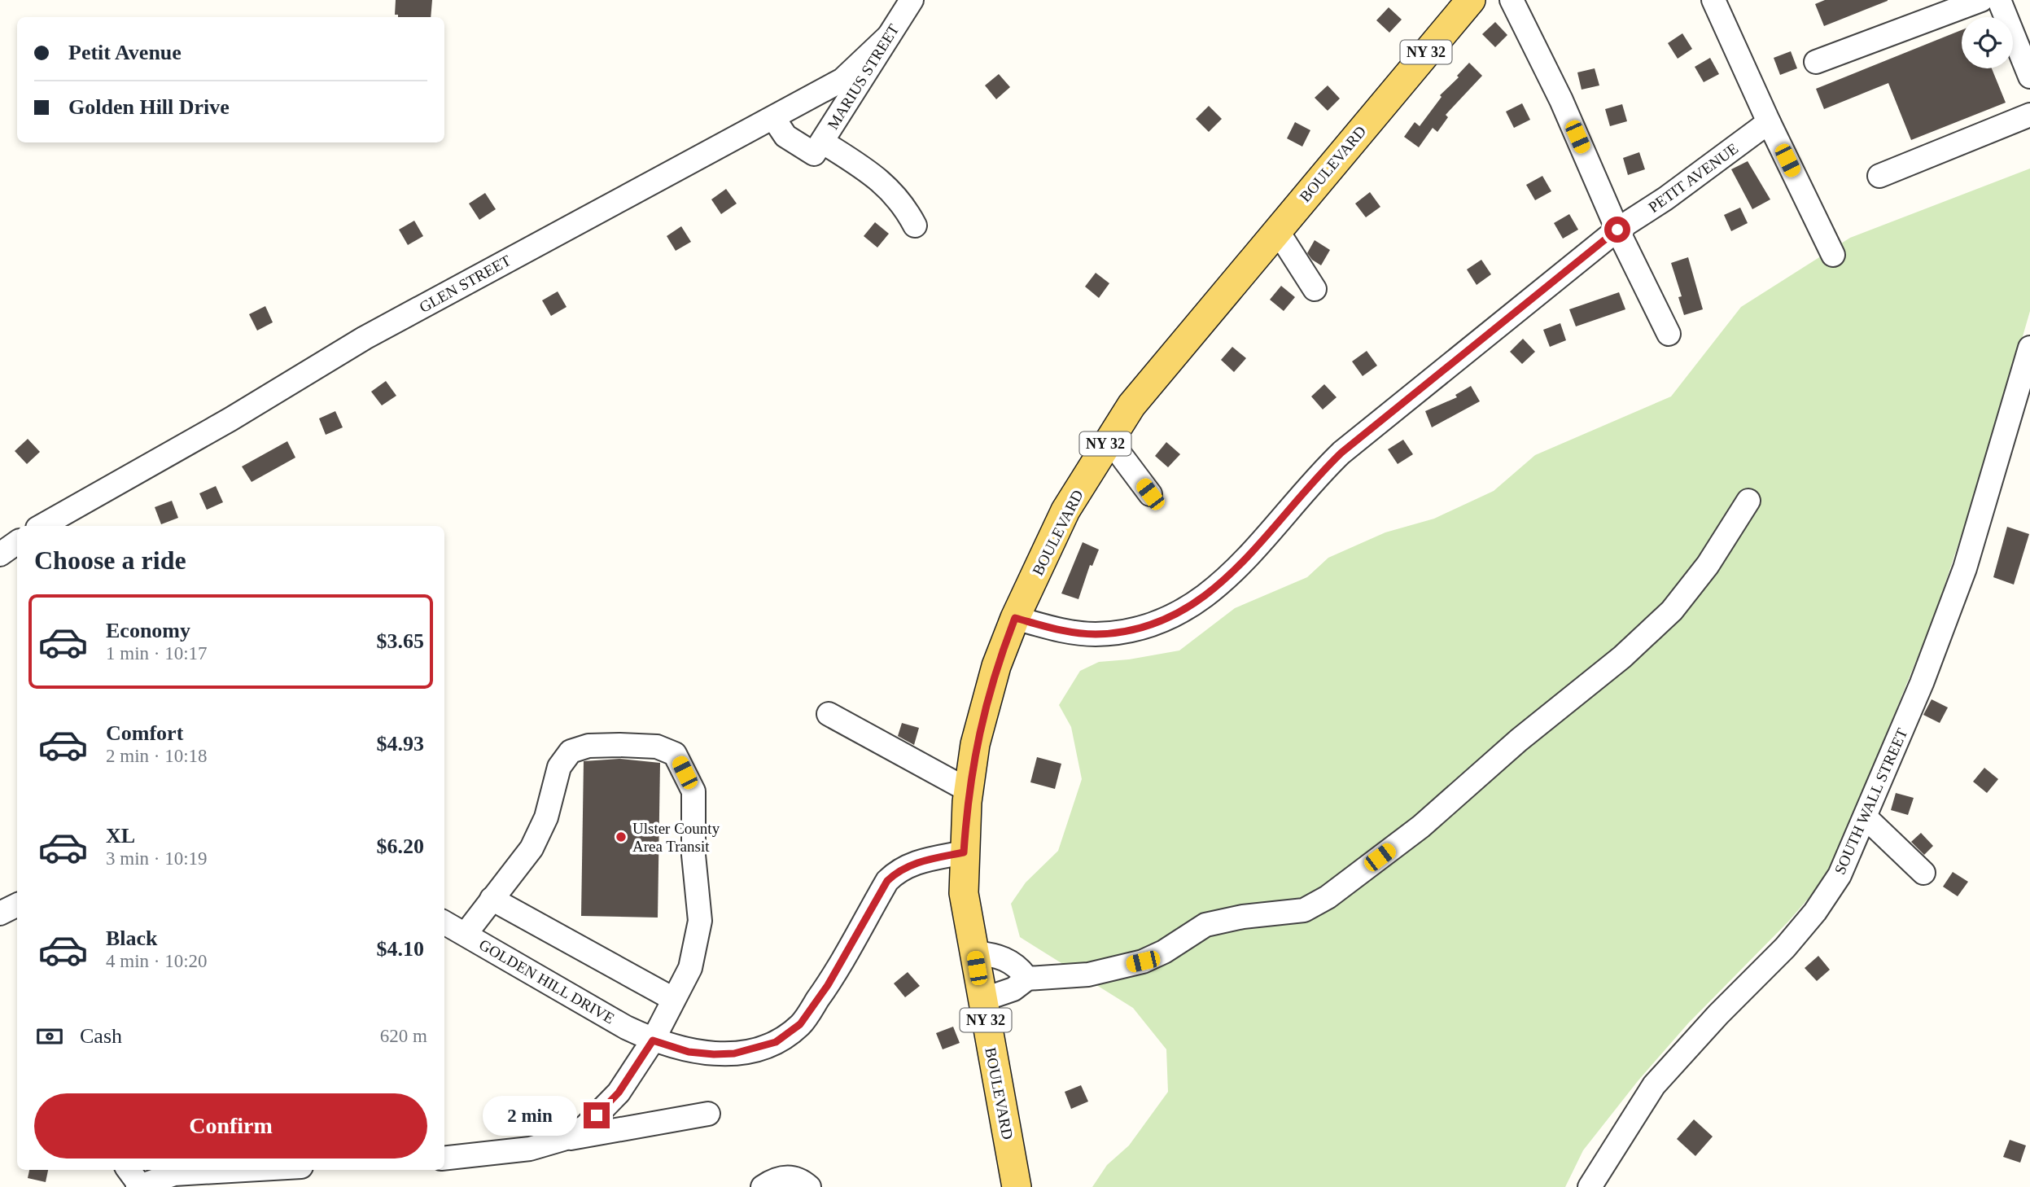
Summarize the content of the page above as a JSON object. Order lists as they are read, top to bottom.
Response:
{
  "streets": {
    "main road": ["NY 32", "BOULEVARD"],
    "street": [
      "MARIUS STREET",
      "PETIT AVENUE",
      "GLEN STREET",
      "SOUTH WALL STREET",
      "GOLDEN HILL DRIVE"
    ]
  },
  "crossings": [
    ["MARIUS STREET", "GLEN STREET"],
    ["BOULEVARD", "PETIT AVENUE"],
    ["BOULEVARD", "GOLDEN HILL DRIVE"]
  ],
  "places": ["Ulster County Area Transit"],
  "page": {
    "banner": ["Petit Avenue", "Golden Hill Drive"],
    "heading": "Choose a ride",
    "list": [
      {
        "name": "Economy",
        "note": "1 min · 10:17",
        "value": "$3.65"
      },
      {
        "name": "Comfort",
        "note": "2 min · 10:18",
        "value": "$4.93"
      },
      {
        "name": "XL",
        "note": "3 min · 10:19",
        "value": "$6.20"
      },
      {
        "name": "Black",
        "note": "4 min · 10:20",
        "value": "$4.10"
      }
    ],
    "pay": ["Cash", "620 m"],
    "buttons": "Confirm",
    "bubble": "2 min"
  }
}
